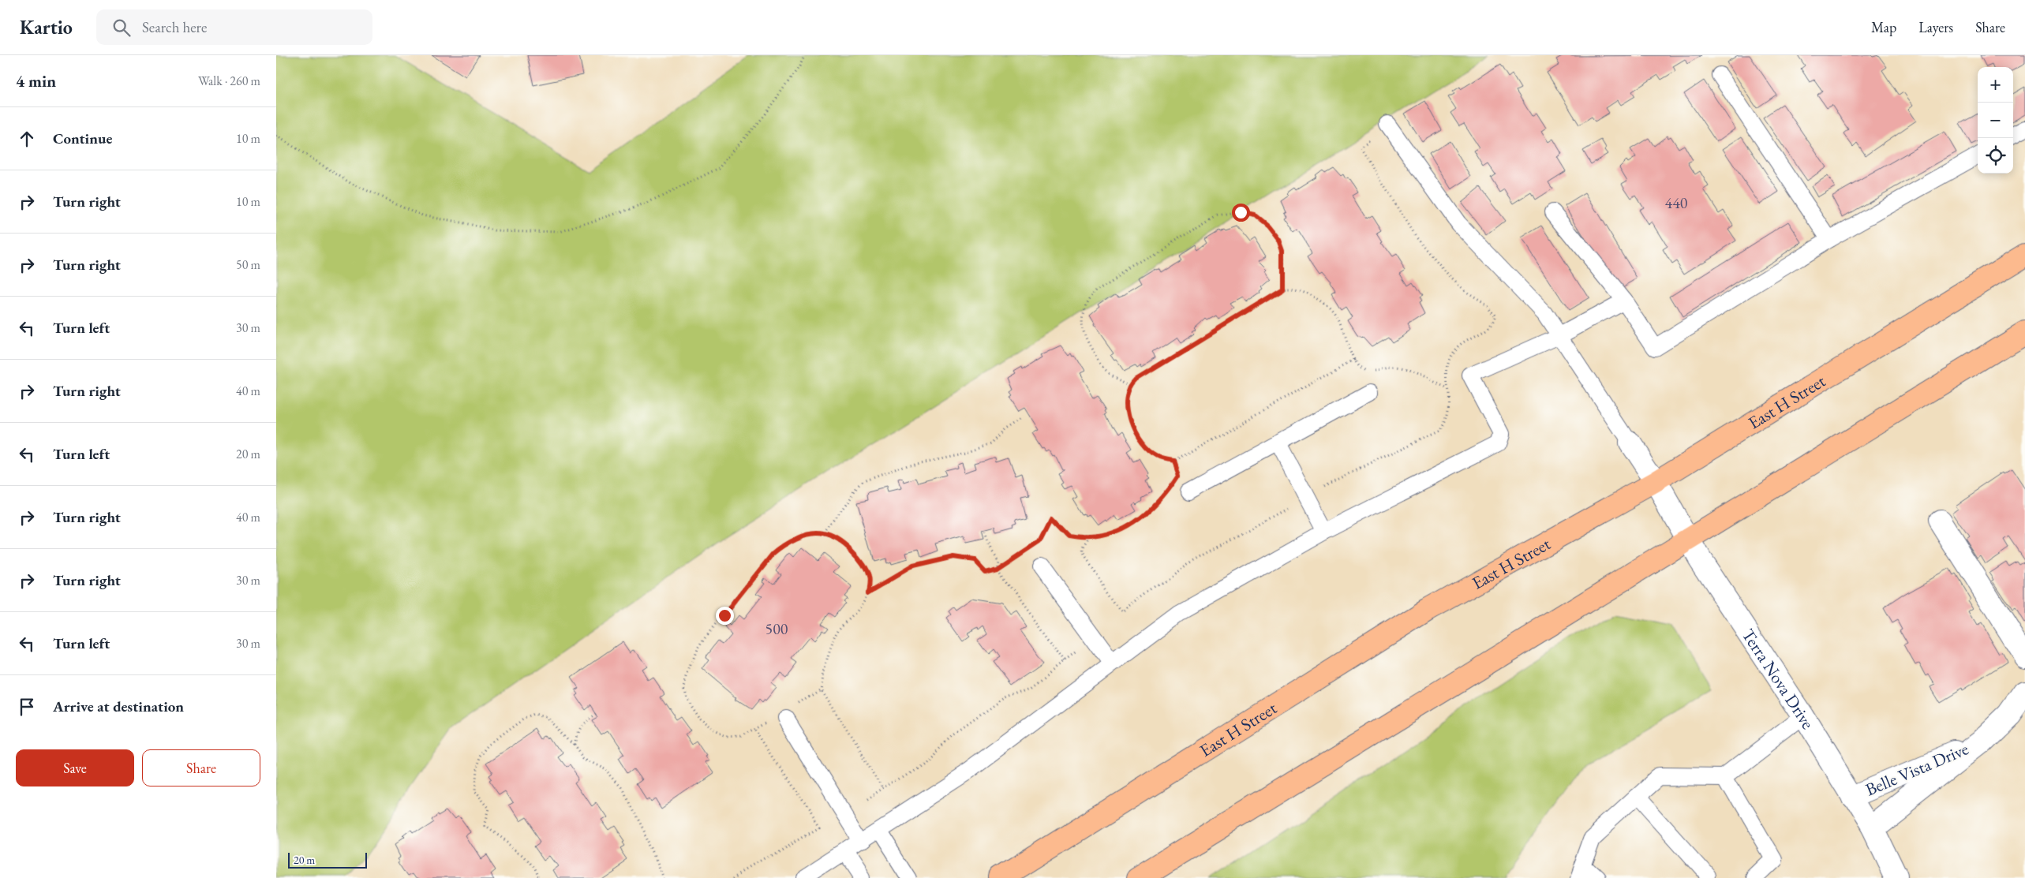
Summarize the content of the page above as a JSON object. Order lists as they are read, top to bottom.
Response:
{
  "streets": {
    "main road": ["East H Street"],
    "street": ["Terra Nova Drive", "Belle Vista Drive"]
  },
  "crossings": [
    ["East H Street", "Terra Nova Drive"],
    ["Terra Nova Drive", "Belle Vista Drive"]
  ],
  "house_numbers": ["440", "500"],
  "scale_bar": "20 m",
  "page": {
    "header": "Kartio",
    "search": "Search here",
    "nav": ["Map", "Layers", "Share"],
    "heading": ["4 min", "Walk · 260 m"],
    "map_buttons": ["+", "−"],
    "list": [
      ["Continue", "10 m"],
      ["Turn right", "10 m"],
      ["Turn right", "50 m"],
      ["Turn left", "30 m"],
      ["Turn right", "40 m"],
      ["Turn left", "20 m"],
      ["Turn right", "40 m"],
      ["Turn right", "30 m"],
      ["Turn left", "30 m"],
      "Arrive at destination"
    ],
    "buttons": ["Save", "Share"],
    "scale": "20 m"
  }
}
